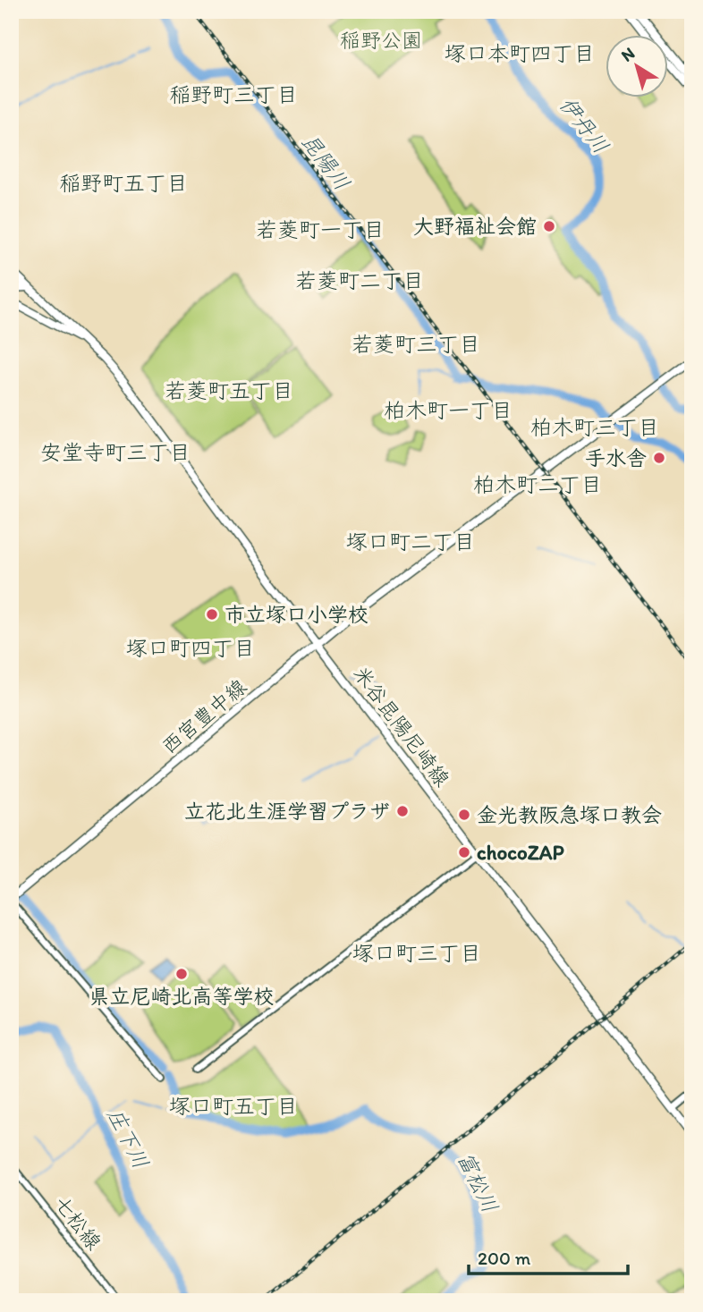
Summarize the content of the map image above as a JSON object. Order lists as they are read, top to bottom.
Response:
{
  "streets": {
    "main road": ["西宮豊中線", "米谷昆陽尼崎線"],
    "street": ["七松線"]
  },
  "crossings": [
    ["西宮豊中線", "米谷昆陽尼崎線"]
  ],
  "districts": [
    "塚口本町四丁目",
    "稲野町三丁目",
    "稲野町五丁目",
    "若菱町一丁目",
    "若菱町二丁目",
    "若菱町三丁目",
    "若菱町五丁目",
    "柏木町一丁目",
    "柏木町三丁目",
    "安堂寺町三丁目",
    "柏木町二丁目",
    "塚口町二丁目",
    "塚口町四丁目",
    "塚口町三丁目",
    "塚口町五丁目"
  ],
  "water": [
    "伊丹川",
    "昆陽川",
    "庄下川",
    "富松川"
  ],
  "parks": ["稲野公園"],
  "places": [
    "大野福祉会館",
    "手水舎",
    "市立塚口小学校",
    "立花北生涯学習プラザ",
    "金光教阪急塚口教会",
    "chocoZAP",
    "県立尼崎北高等学校"
  ],
  "scale_bar": "200 m",
  "north": "top left"
}
